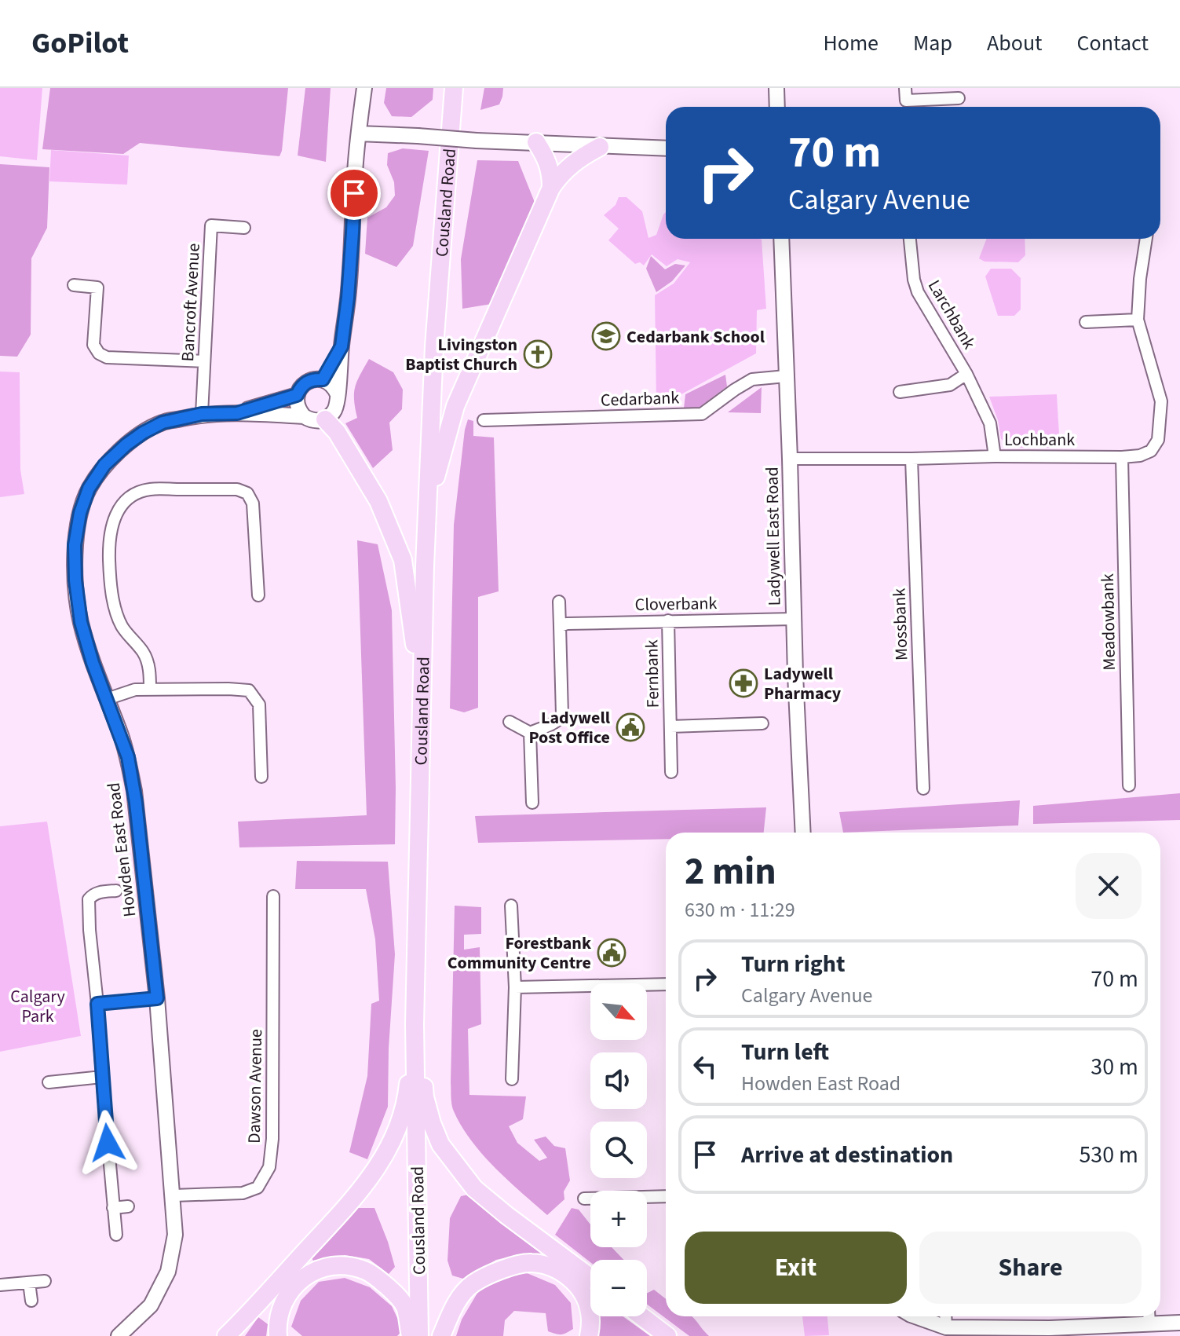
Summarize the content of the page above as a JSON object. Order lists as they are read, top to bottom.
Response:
{
  "streets": {
    "main road": ["Cousland Road"],
    "street": [
      "Bancroft Avenue",
      "Larchbank",
      "Cedarbank",
      "Lochbank",
      "Ladywell East Road",
      "Cloverbank",
      "Meadowbank",
      "Mossbank",
      "Fernbank",
      "Howden East Road",
      "Dawson Avenue"
    ]
  },
  "crossings": [
    ["Bancroft Avenue", "Howden East Road"],
    ["Larchbank", "Lochbank"],
    ["Cedarbank", "Ladywell East Road"],
    ["Lochbank", "Ladywell East Road"],
    ["Lochbank", "Meadowbank"],
    ["Lochbank", "Mossbank"],
    ["Ladywell East Road", "Cloverbank"],
    ["Cloverbank", "Fernbank"],
    ["Howden East Road", "Dawson Avenue"]
  ],
  "parks": ["Calgary Park"],
  "places": {
    "school or university": ["Cedarbank School"],
    "church": ["Livingston Baptist Church"],
    "pharmacy": ["Ladywell Pharmacy"],
    "public building": ["Ladywell Post Office", "Forestbank Community Centre"]
  },
  "north": "bottom right",
  "page": {
    "header": "GoPilot",
    "nav": [
      "Home",
      "Map",
      "About",
      "Contact"
    ],
    "turn": ["70 m", "Calgary Avenue"],
    "heading": ["2 min", "630 m · 11:29"],
    "list": [
      {
        "name": "Turn right",
        "note": "Calgary Avenue",
        "value": "70 m"
      },
      {
        "name": "Turn left",
        "note": "Howden East Road",
        "value": "30 m"
      },
      {
        "name": "Arrive at destination",
        "value": "530 m"
      }
    ],
    "map_buttons": ["+", "−"],
    "buttons": ["Exit", "Share"]
  }
}
